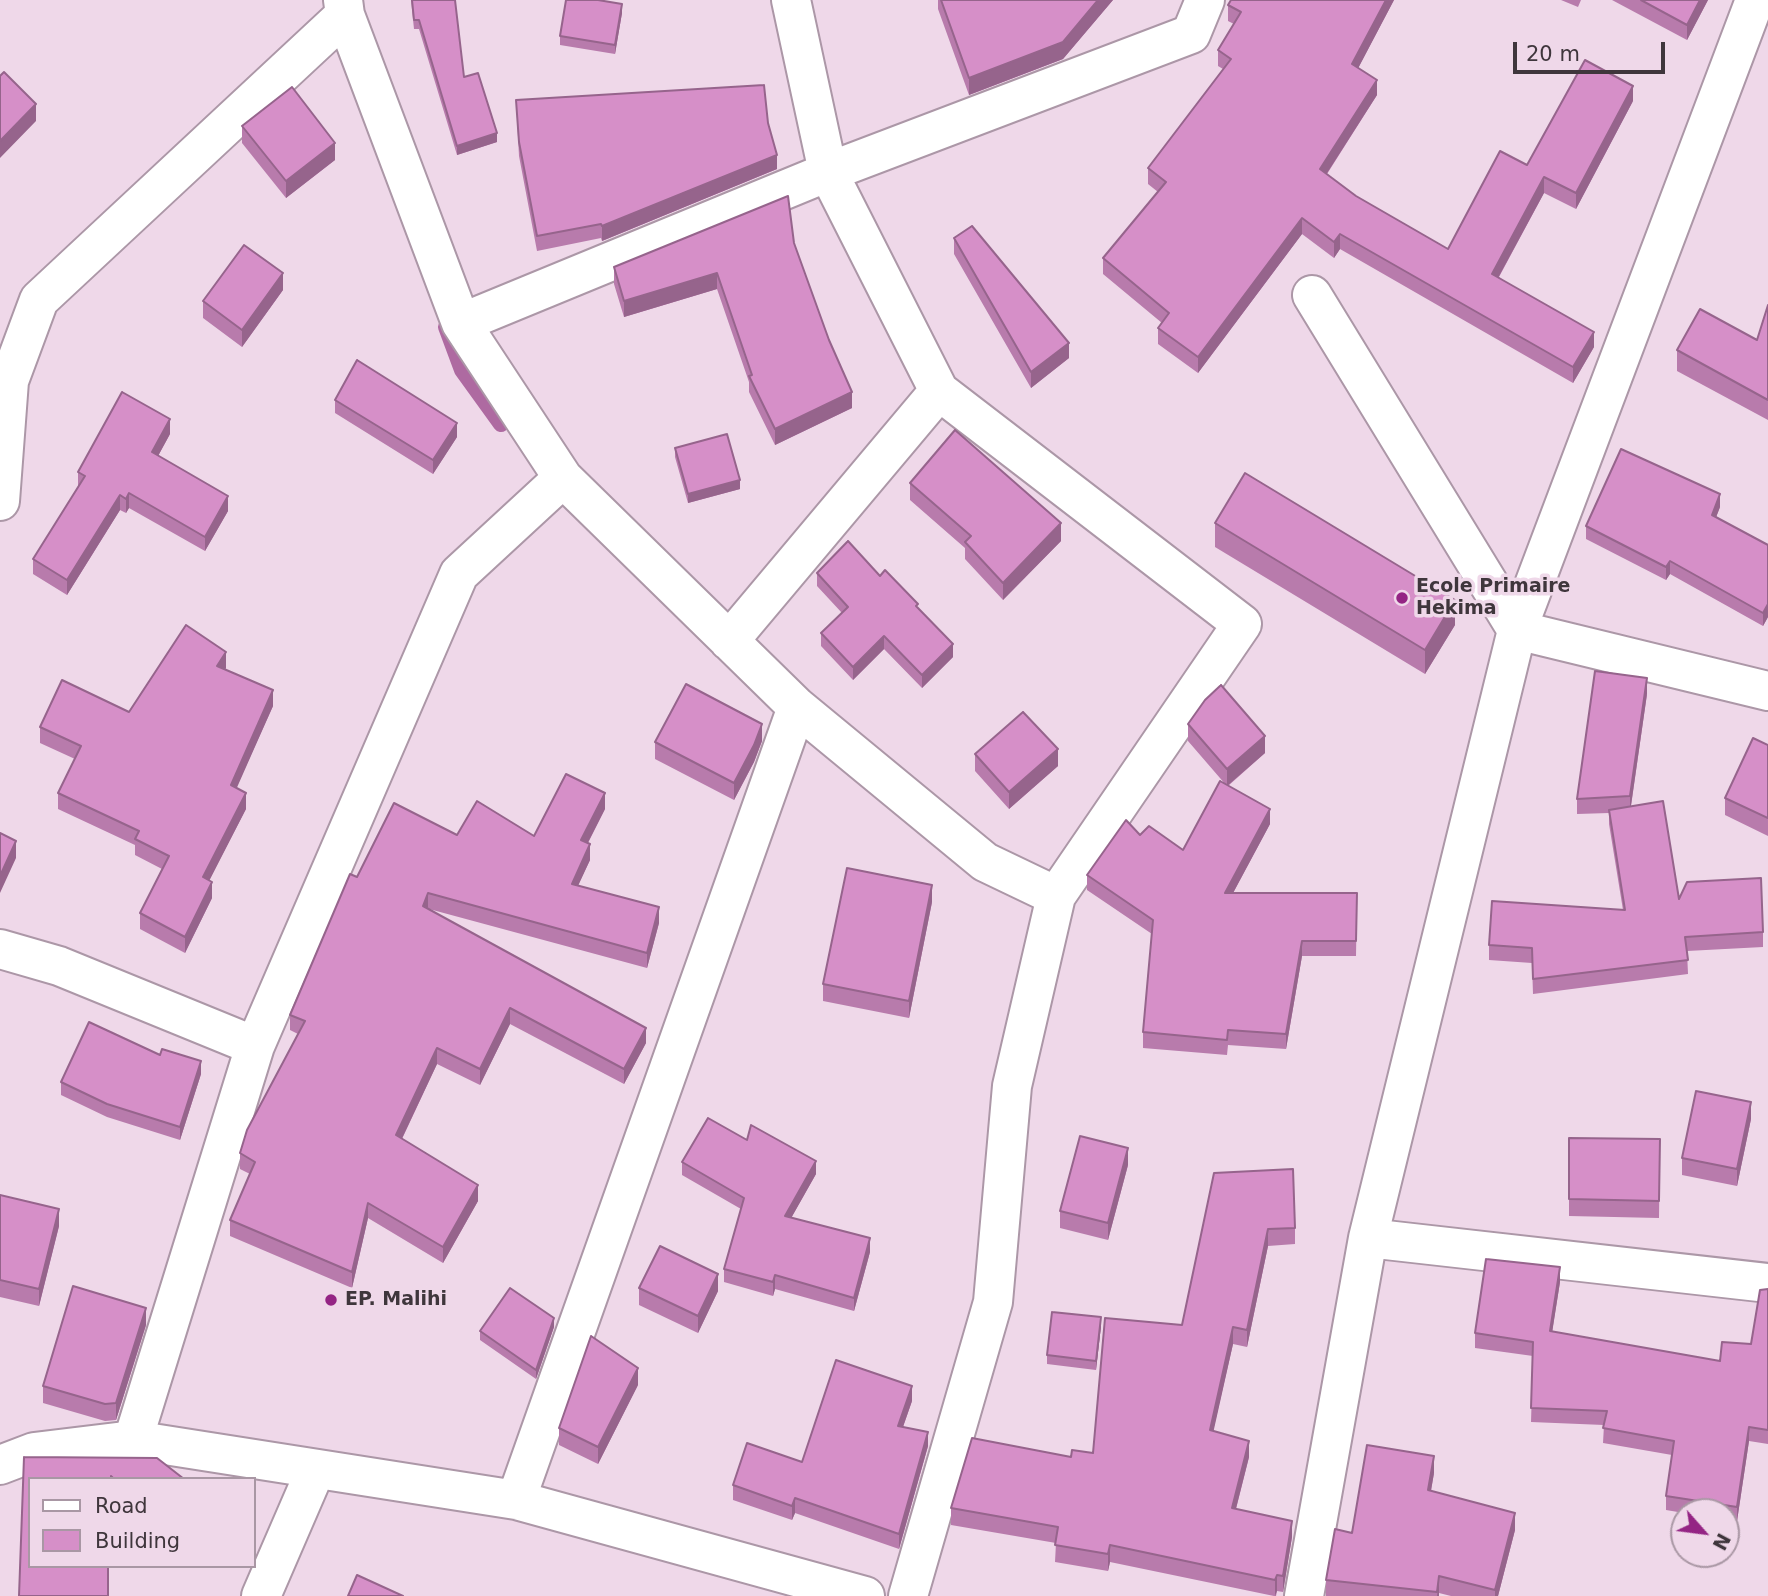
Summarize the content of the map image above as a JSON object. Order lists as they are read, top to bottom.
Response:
{
  "places": ["Ecole Primaire Hekima", "EP. Malihi"],
  "legend": ["Road", "Building"],
  "scale_bar": "20 m",
  "north": "bottom right"
}
